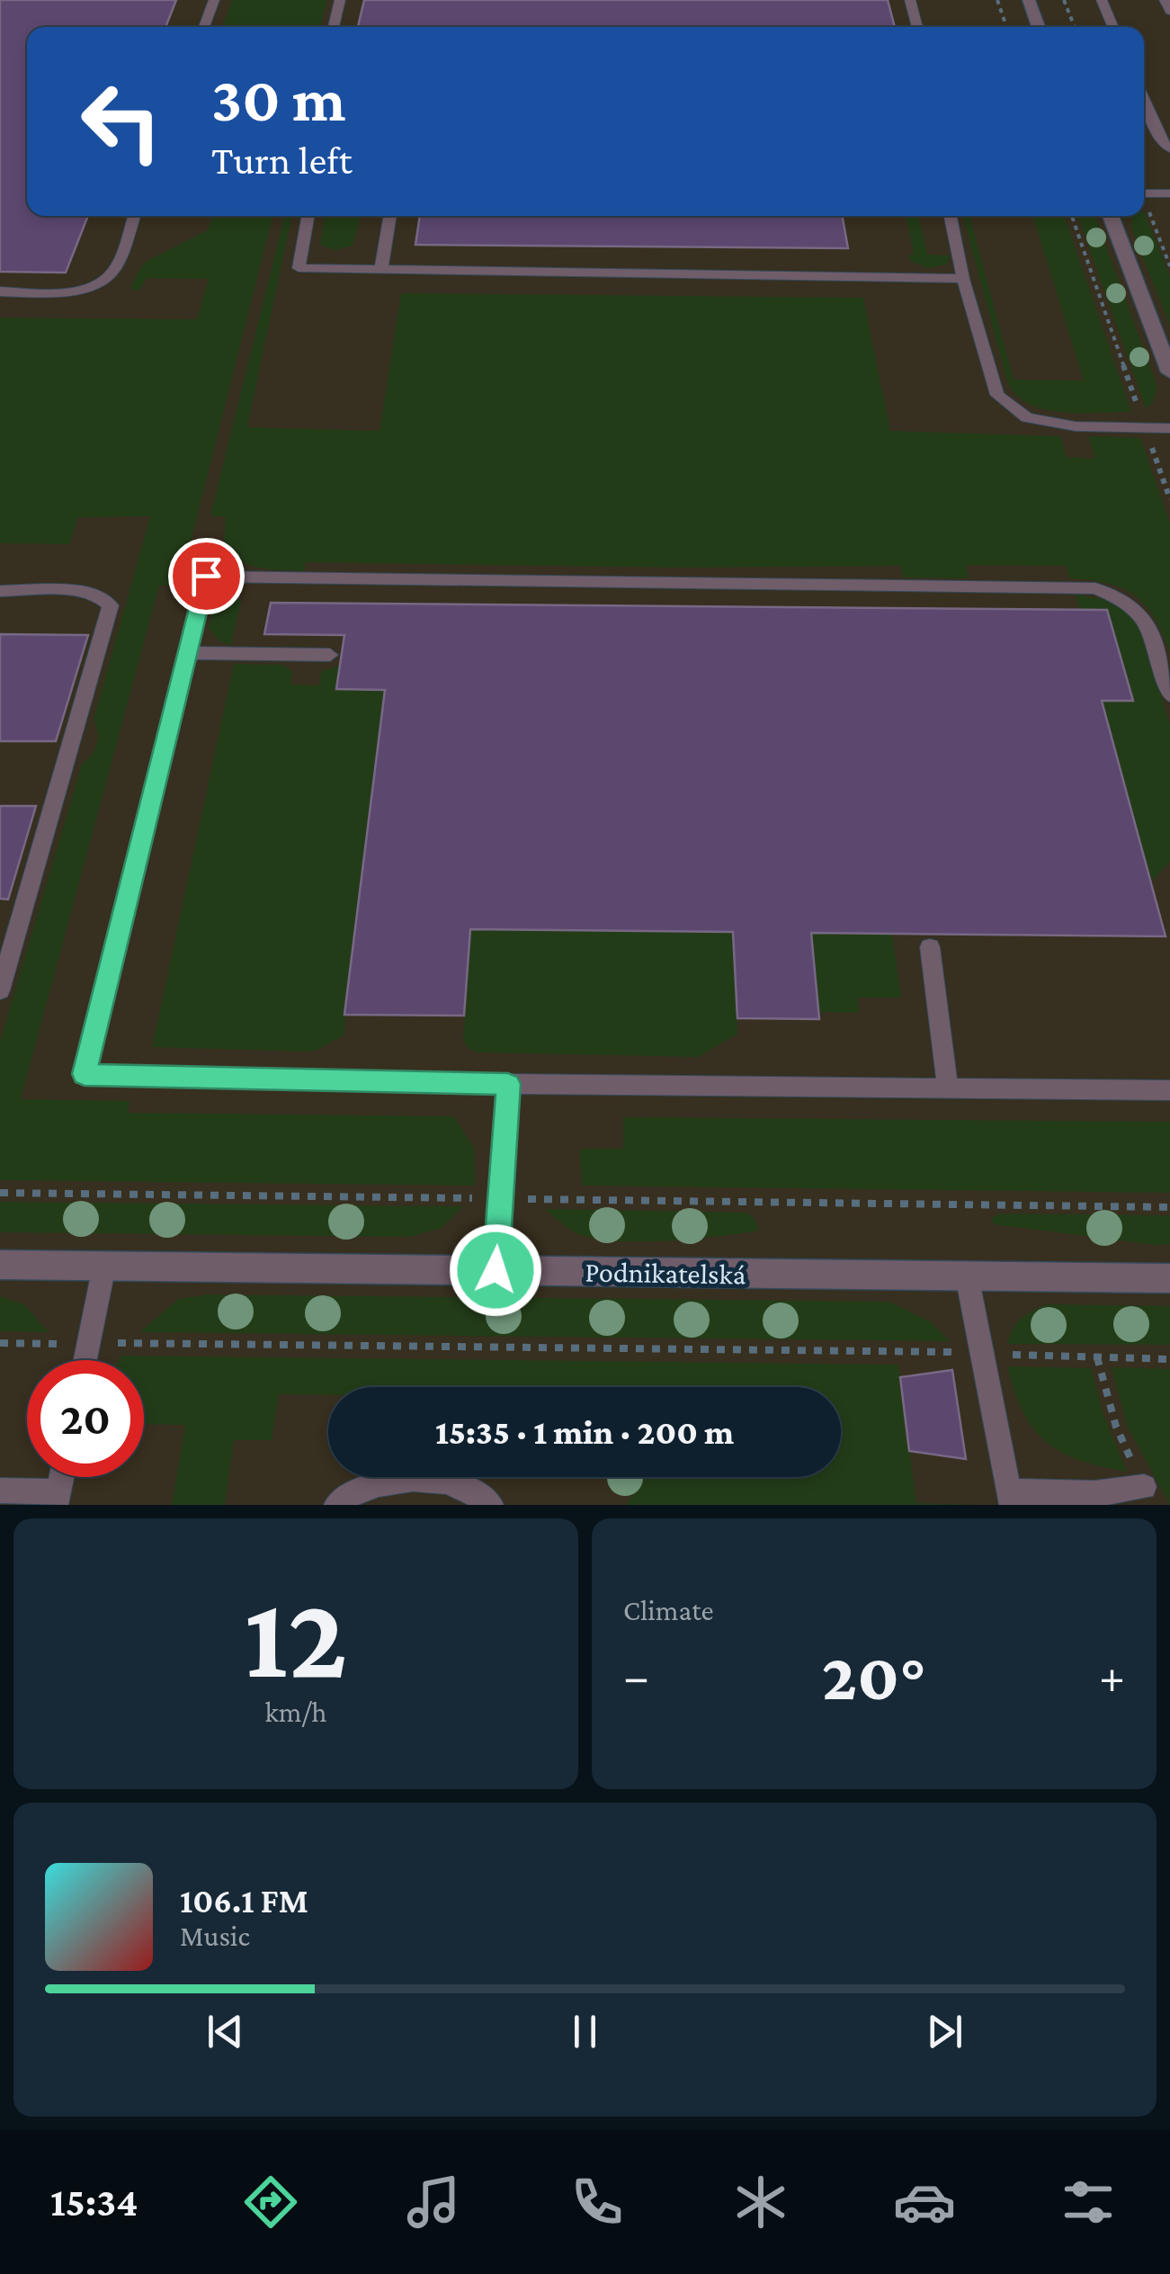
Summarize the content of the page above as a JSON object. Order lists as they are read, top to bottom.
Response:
{
  "streets": {
    "street": ["Podnikatelská"]
  },
  "page": {
    "turn": ["30 m", "Turn left"],
    "limit": "20",
    "trip": "15:35 · 1 min · 200 m",
    "tile": [
      ["12", "km/h"],
      "Climate"
    ],
    "heat": ["−", "20°", "+"],
    "song": ["106.1 FM", "Music"],
    "tabs": "15:34"
  }
}
